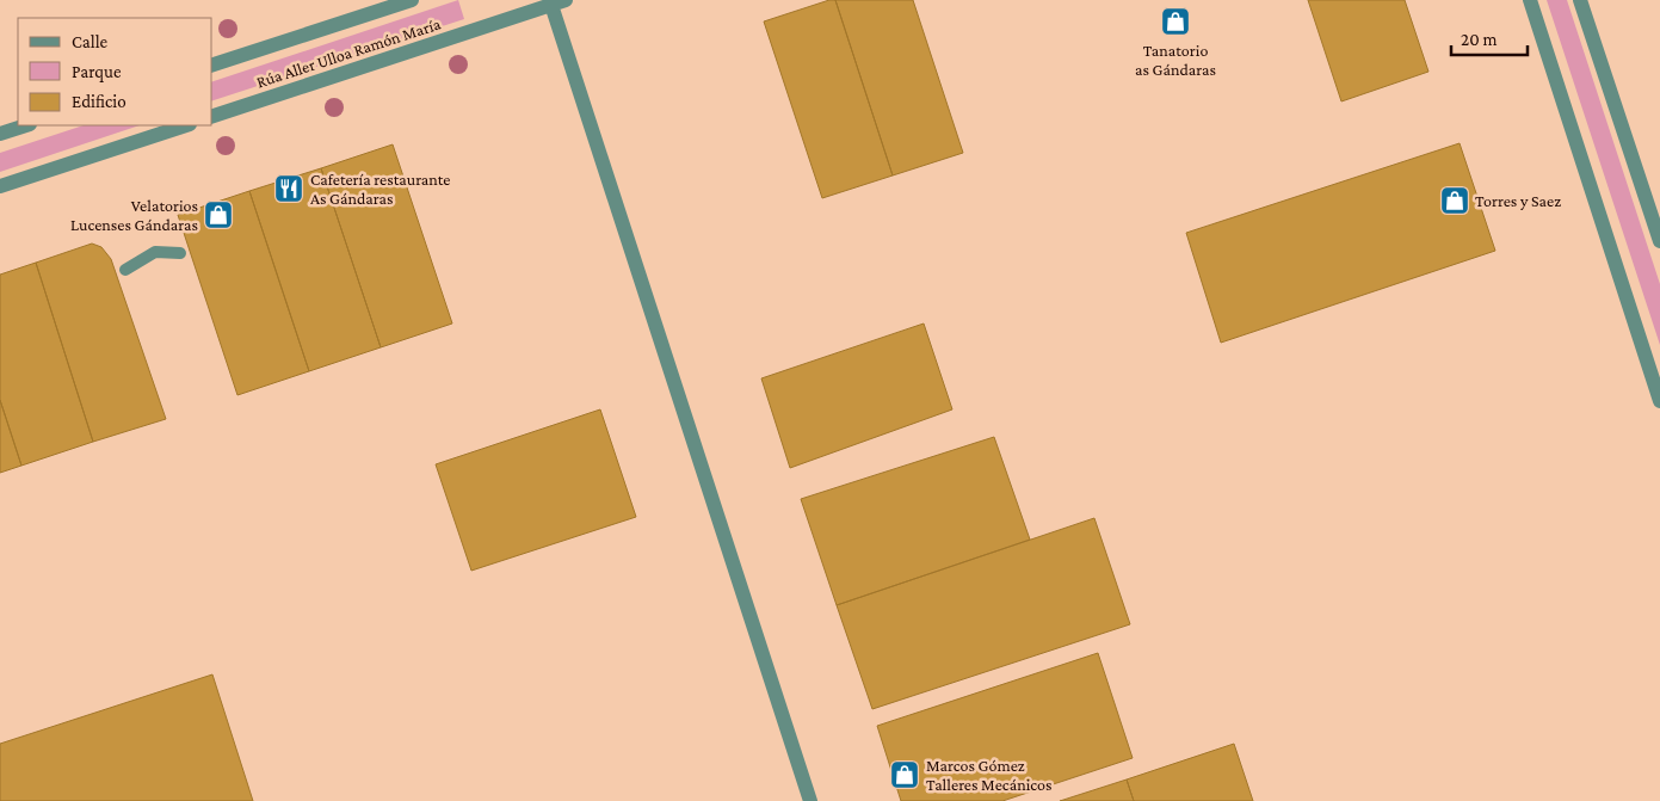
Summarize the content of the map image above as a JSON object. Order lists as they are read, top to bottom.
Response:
{
  "streets": {
    "street": ["Rúa Aller Ulloa Ramón María"]
  },
  "places": {
    "shop": [
      "Tanatorio as Gándaras",
      "Torres y Saez",
      "Velatorios Lucenses Gándaras",
      "Marcos Gómez Talleres Mecánicos"
    ],
    "restaurant": ["Cafetería restaurante As Gándaras"]
  },
  "legend": ["Calle", "Parque", "Edificio"],
  "scale_bar": "20 m"
}
